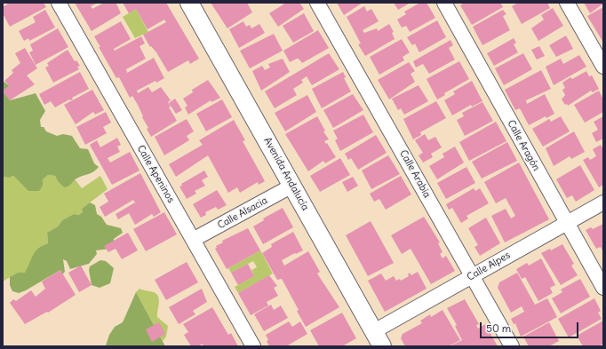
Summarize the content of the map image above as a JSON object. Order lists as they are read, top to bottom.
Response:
{
  "streets": {
    "street": [
      "Calle Aragón",
      "Calle Apeninos",
      "Avenida Andalucía",
      "Calle Arabia",
      "Calle Alsacia",
      "Calle Alpes"
    ]
  },
  "crossings": [
    ["Calle Aragón", "Calle Alpes"],
    ["Calle Apeninos", "Calle Alsacia"],
    ["Avenida Andalucía", "Calle Alsacia"],
    ["Avenida Andalucía", "Calle Alpes"],
    ["Calle Arabia", "Calle Alpes"]
  ],
  "scale_bar": "50 m"
}
